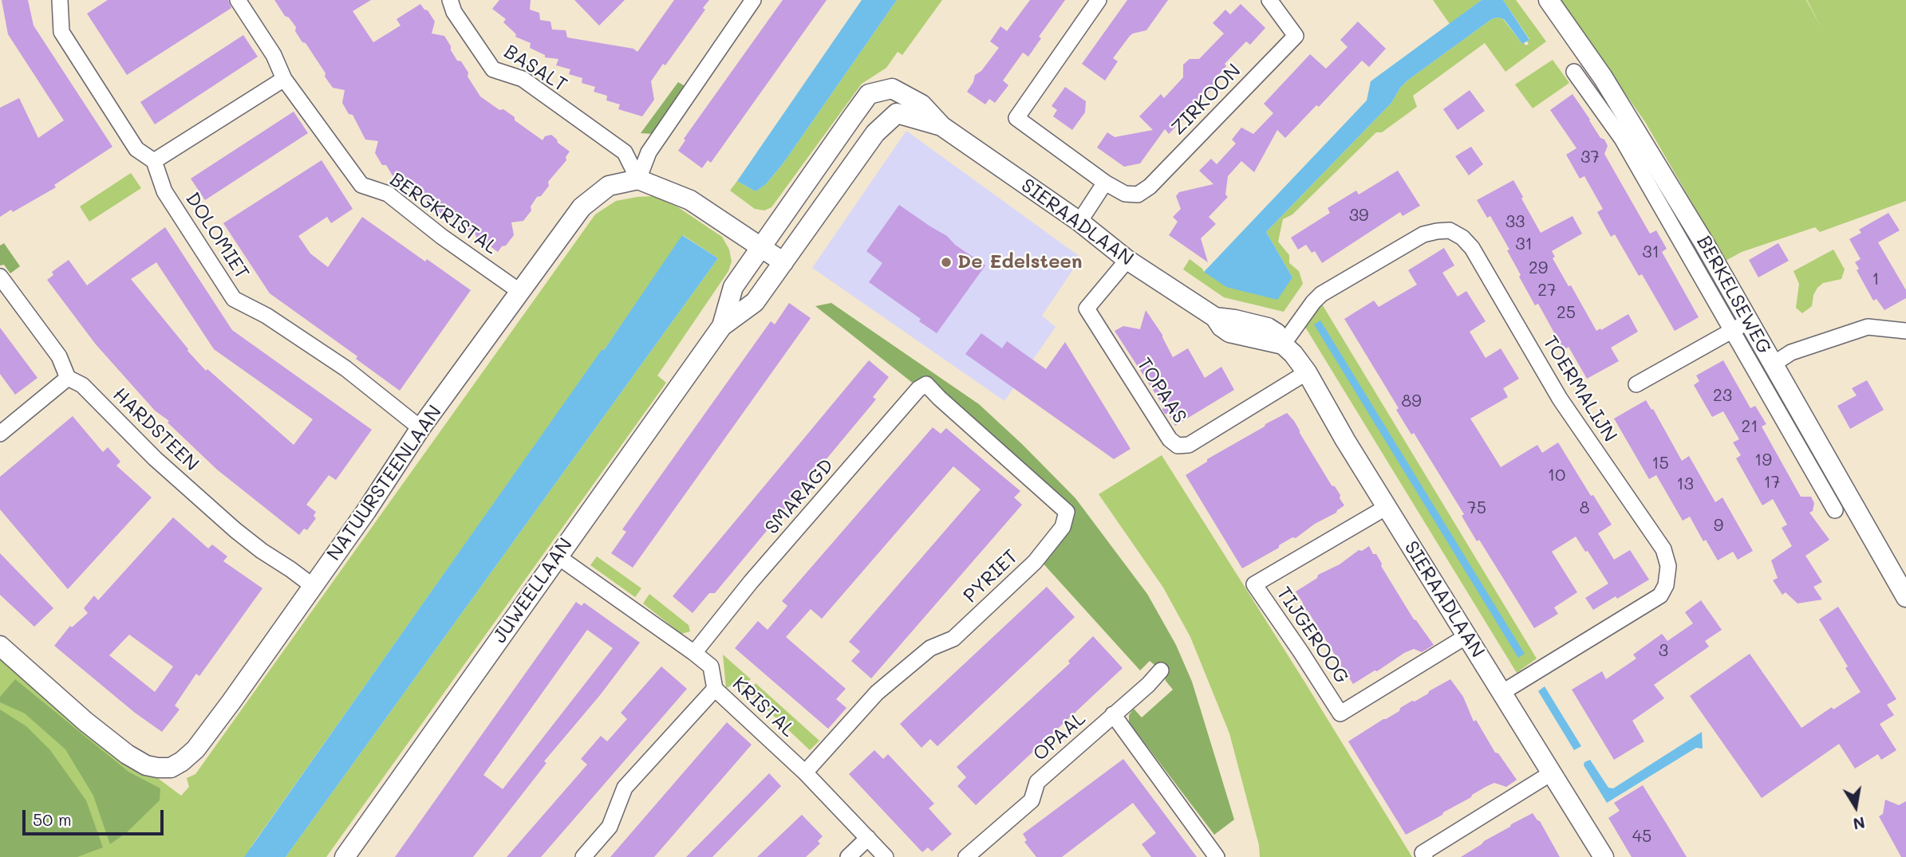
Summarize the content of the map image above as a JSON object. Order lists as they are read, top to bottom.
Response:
{
  "streets": {
    "street": [
      "BASALT",
      "ZIRKOON",
      "BERGKRISTAL",
      "SIERAADLAAN",
      "DOLOMIET",
      "BERKELSEWEG",
      "TOERMALIJN",
      "TOPAAS",
      "HARDSTEEN",
      "NATUURSTEENLAAN",
      "SMARAGD",
      "PYRIET",
      "JUWEELLAAN",
      "TIJGEROOG",
      "KRISTAL",
      "OPAAL"
    ]
  },
  "crossings": [
    ["BASALT", "NATUURSTEENLAAN"],
    ["BERGKRISTAL", "NATUURSTEENLAAN"],
    ["SIERAADLAAN", "TOERMALIJN"],
    ["SIERAADLAAN", "TOPAAS"],
    ["SIERAADLAAN", "JUWEELLAAN"],
    ["SIERAADLAAN", "TIJGEROOG"],
    ["DOLOMIET", "NATUURSTEENLAAN"],
    ["HARDSTEEN", "NATUURSTEENLAAN"],
    ["SMARAGD", "PYRIET"],
    ["SMARAGD", "KRISTAL"],
    ["PYRIET", "KRISTAL"],
    ["JUWEELLAAN", "KRISTAL"]
  ],
  "places": ["De Edelsteen"],
  "house_numbers": [
    "37",
    "39",
    "33",
    "31",
    "31",
    "29",
    "1",
    "27",
    "25",
    "23",
    "89",
    "21",
    "19",
    "15",
    "10",
    "17",
    "13",
    "75",
    "8",
    "9",
    "3",
    "45"
  ],
  "scale_bar": "50 m",
  "north": "bottom"
}
